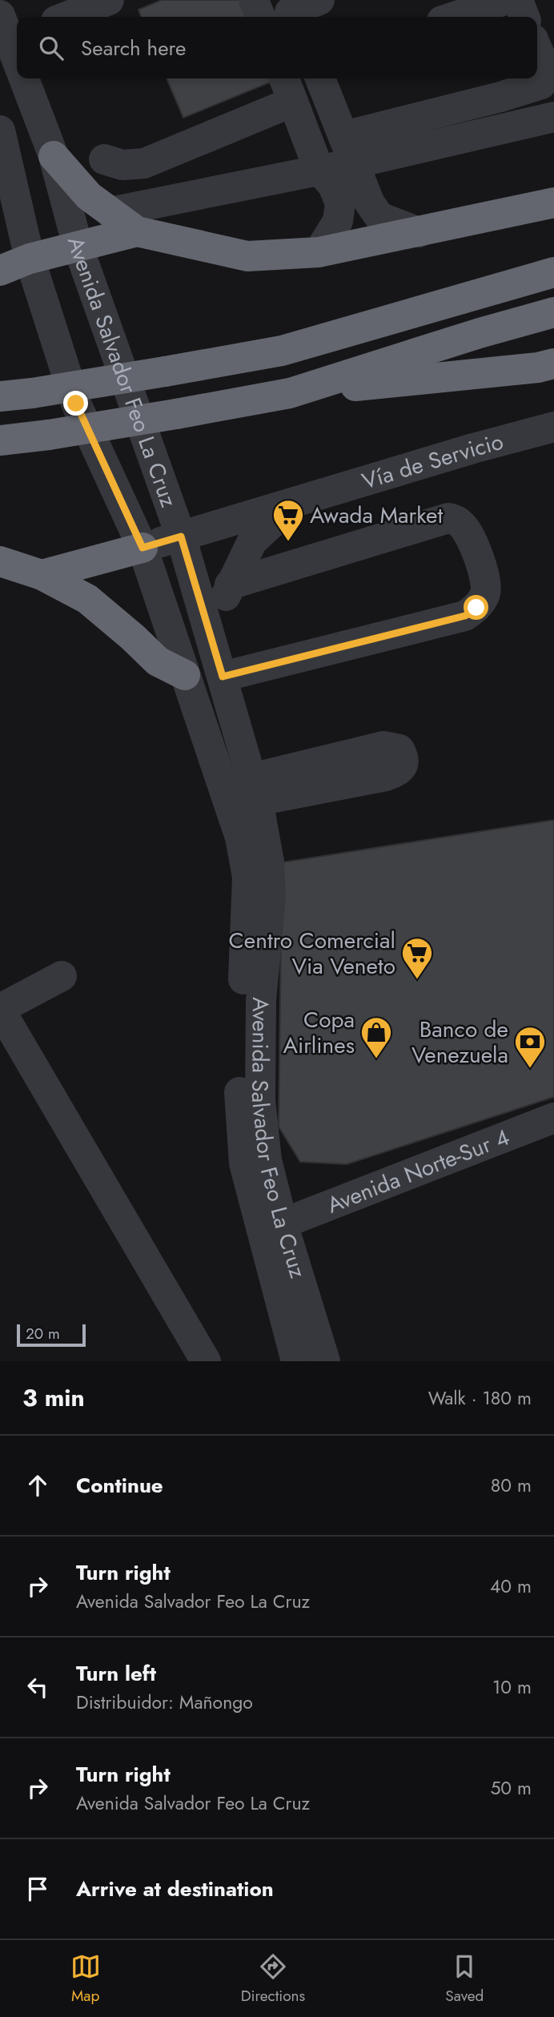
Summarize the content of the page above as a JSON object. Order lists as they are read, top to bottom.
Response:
{
  "streets": {
    "street": ["Avenida Salvador Feo La Cruz", "Vía de Servicio", "Avenida Norte-Sur 4"]
  },
  "crossings": [
    ["Avenida Salvador Feo La Cruz", "Vía de Servicio"],
    ["Avenida Salvador Feo La Cruz", "Avenida Norte-Sur 4"]
  ],
  "places": {
    "supermarket": ["Awada Market", "Centro Comercial Via Veneto"],
    "shop": ["Copa Airlines"],
    "bank": ["Banco de Venezuela"]
  },
  "scale_bar": "20 m",
  "page": {
    "search": "Search here",
    "scale": "20 m",
    "heading": ["3 min", "Walk · 180 m"],
    "list": [
      ["Continue", "80 m"],
      ["Turn right", "Avenida Salvador Feo La Cruz", "40 m"],
      ["Turn left", "Distribuidor: Mañongo", "10 m"],
      ["Turn right", "Avenida Salvador Feo La Cruz", "50 m"],
      "Arrive at destination"
    ],
    "nav": ["Map", "Directions", "Saved"]
  }
}
